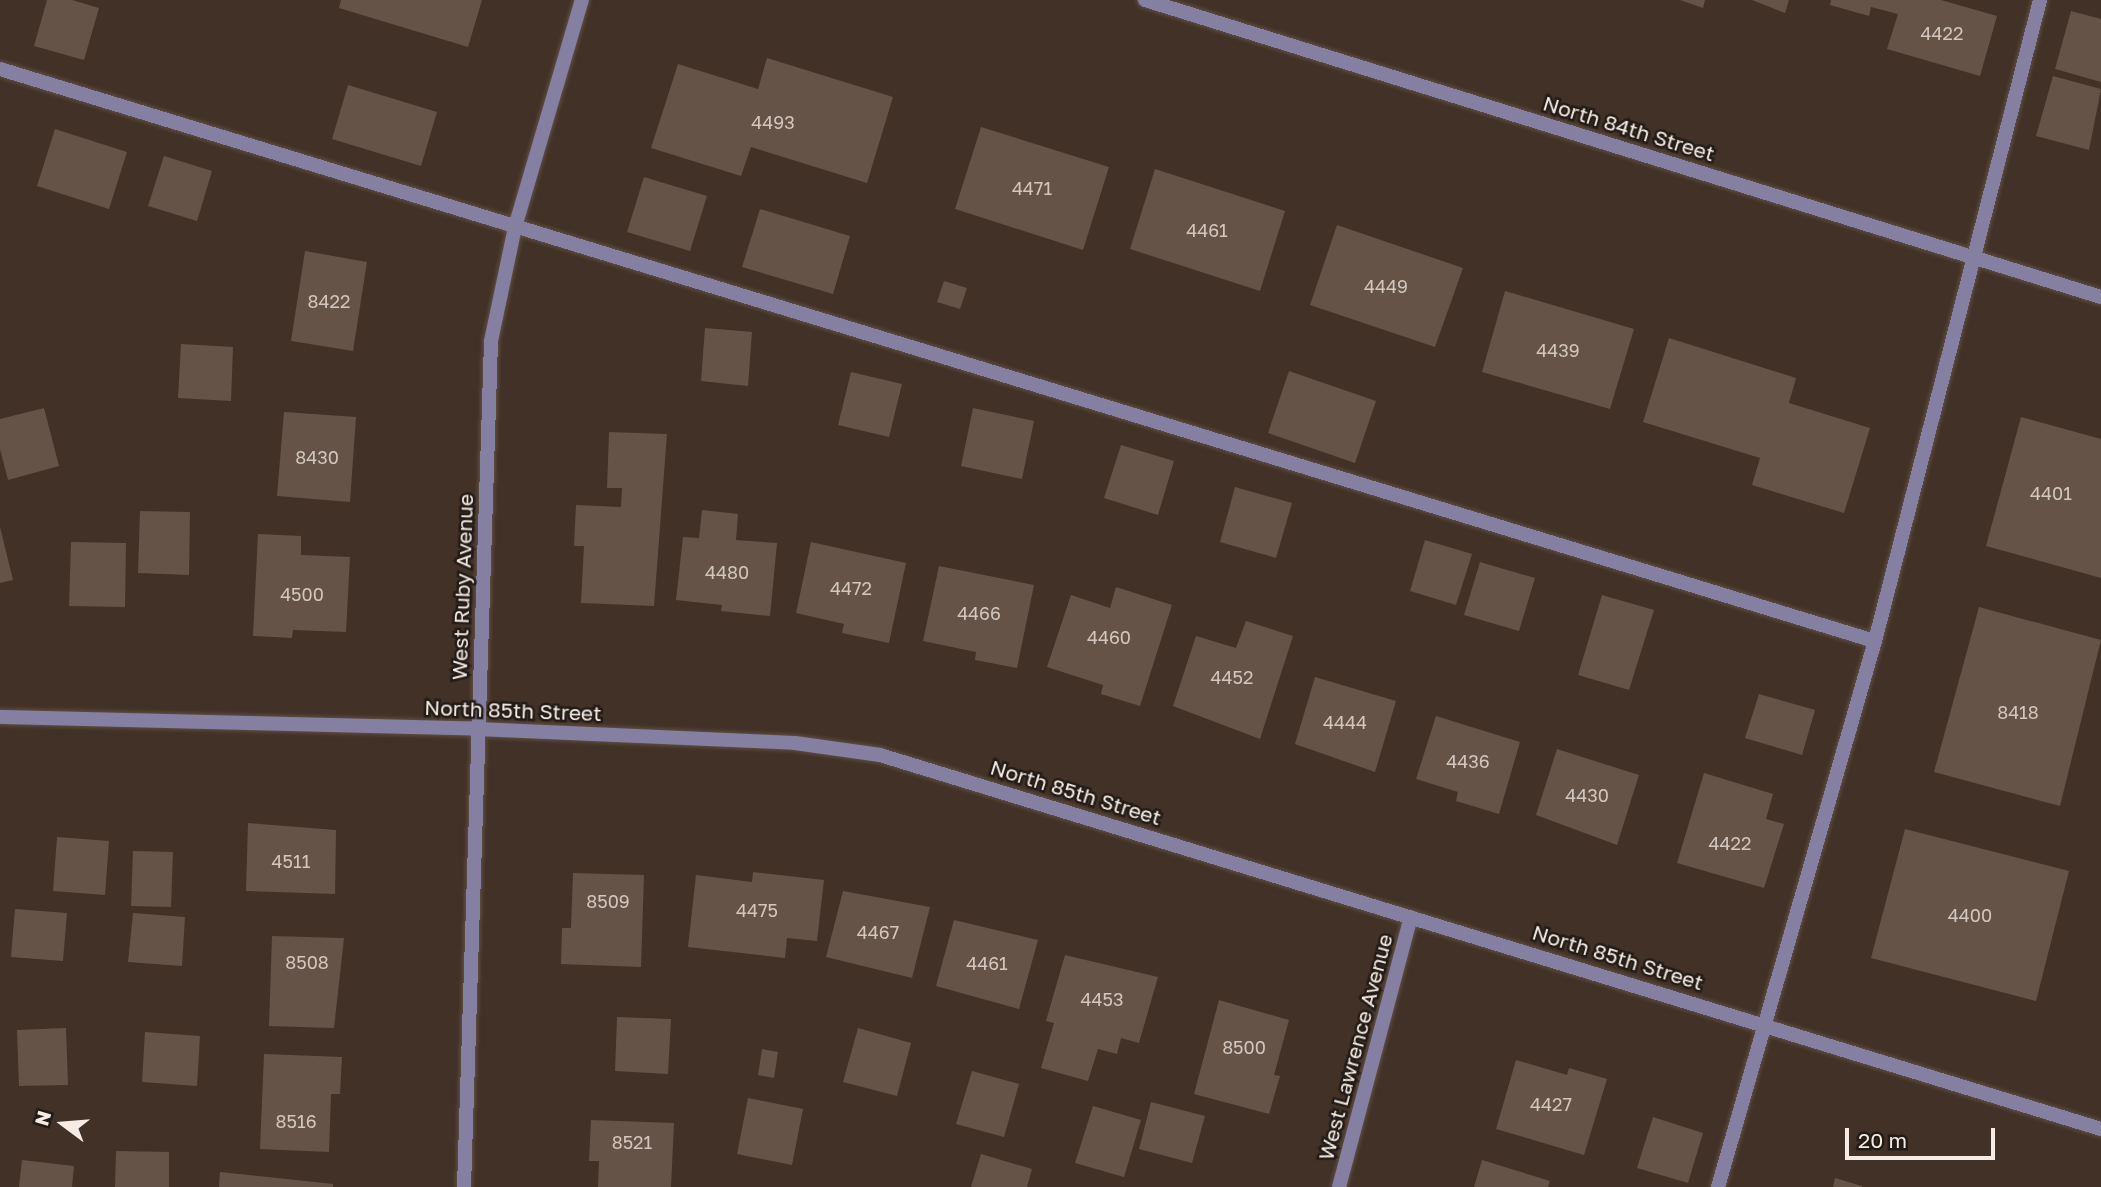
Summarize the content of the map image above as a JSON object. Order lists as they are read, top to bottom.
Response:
{
  "streets": {
    "street": [
      "North 84th Street",
      "West Ruby Avenue",
      "North 85th Street",
      "West Lawrence Avenue"
    ]
  },
  "crossings": [
    ["West Ruby Avenue", "North 85th Street"],
    ["North 85th Street", "West Lawrence Avenue"]
  ],
  "house_numbers": [
    "4422",
    "4493",
    "4471",
    "4461",
    "4449",
    "8422",
    "4439",
    "8430",
    "4401",
    "4480",
    "4472",
    "4500",
    "4466",
    "4460",
    "4452",
    "8418",
    "4444",
    "4436",
    "4430",
    "4422",
    "4511",
    "8509",
    "4475",
    "4400",
    "4467",
    "8508",
    "4461",
    "4453",
    "8500",
    "4427",
    "8516",
    "8521"
  ],
  "scale_bar": "20 m",
  "north": "left"
}
